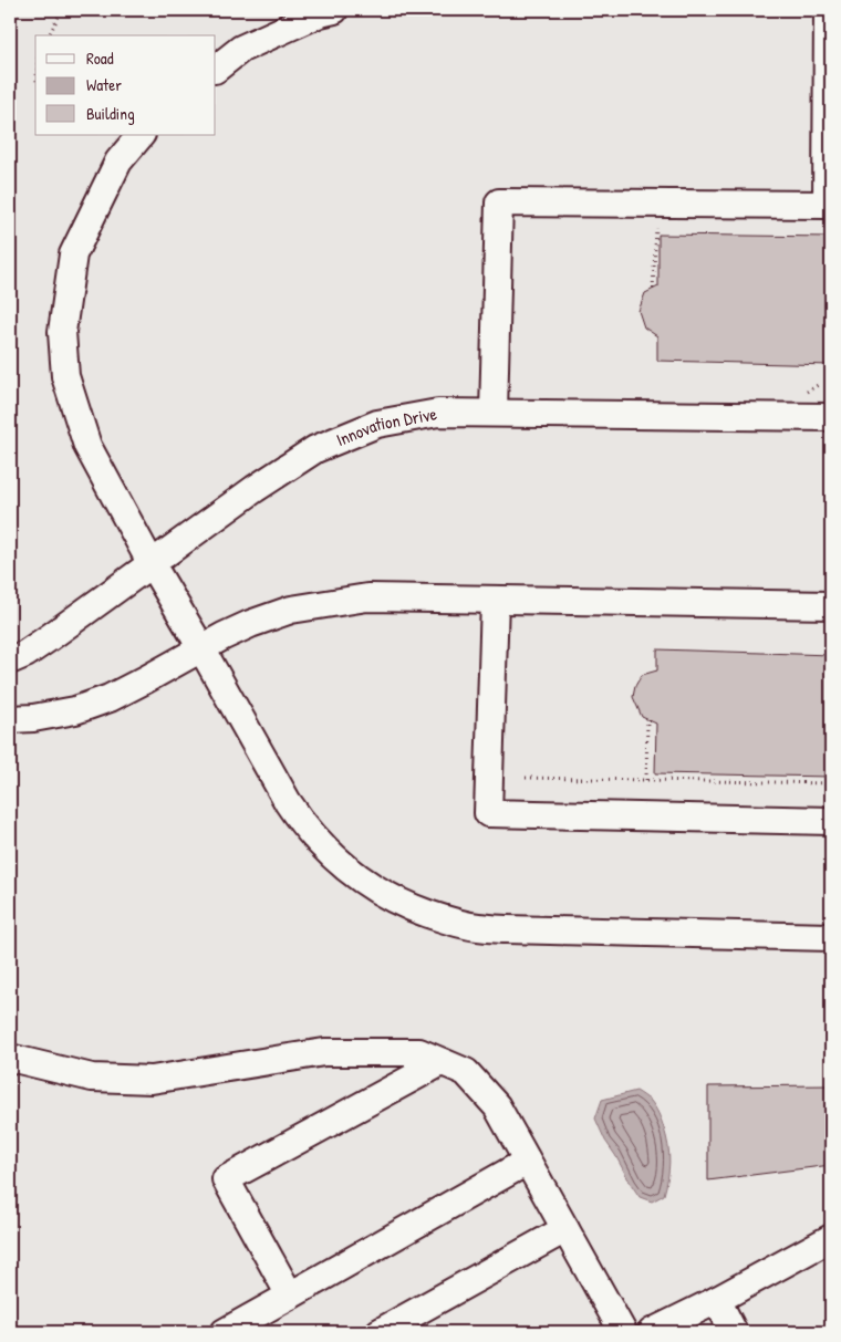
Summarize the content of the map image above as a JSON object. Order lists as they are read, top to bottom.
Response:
{
  "streets": {
    "street": ["Innovation Drive"]
  },
  "legend": ["Road", "Water", "Building"]
}
